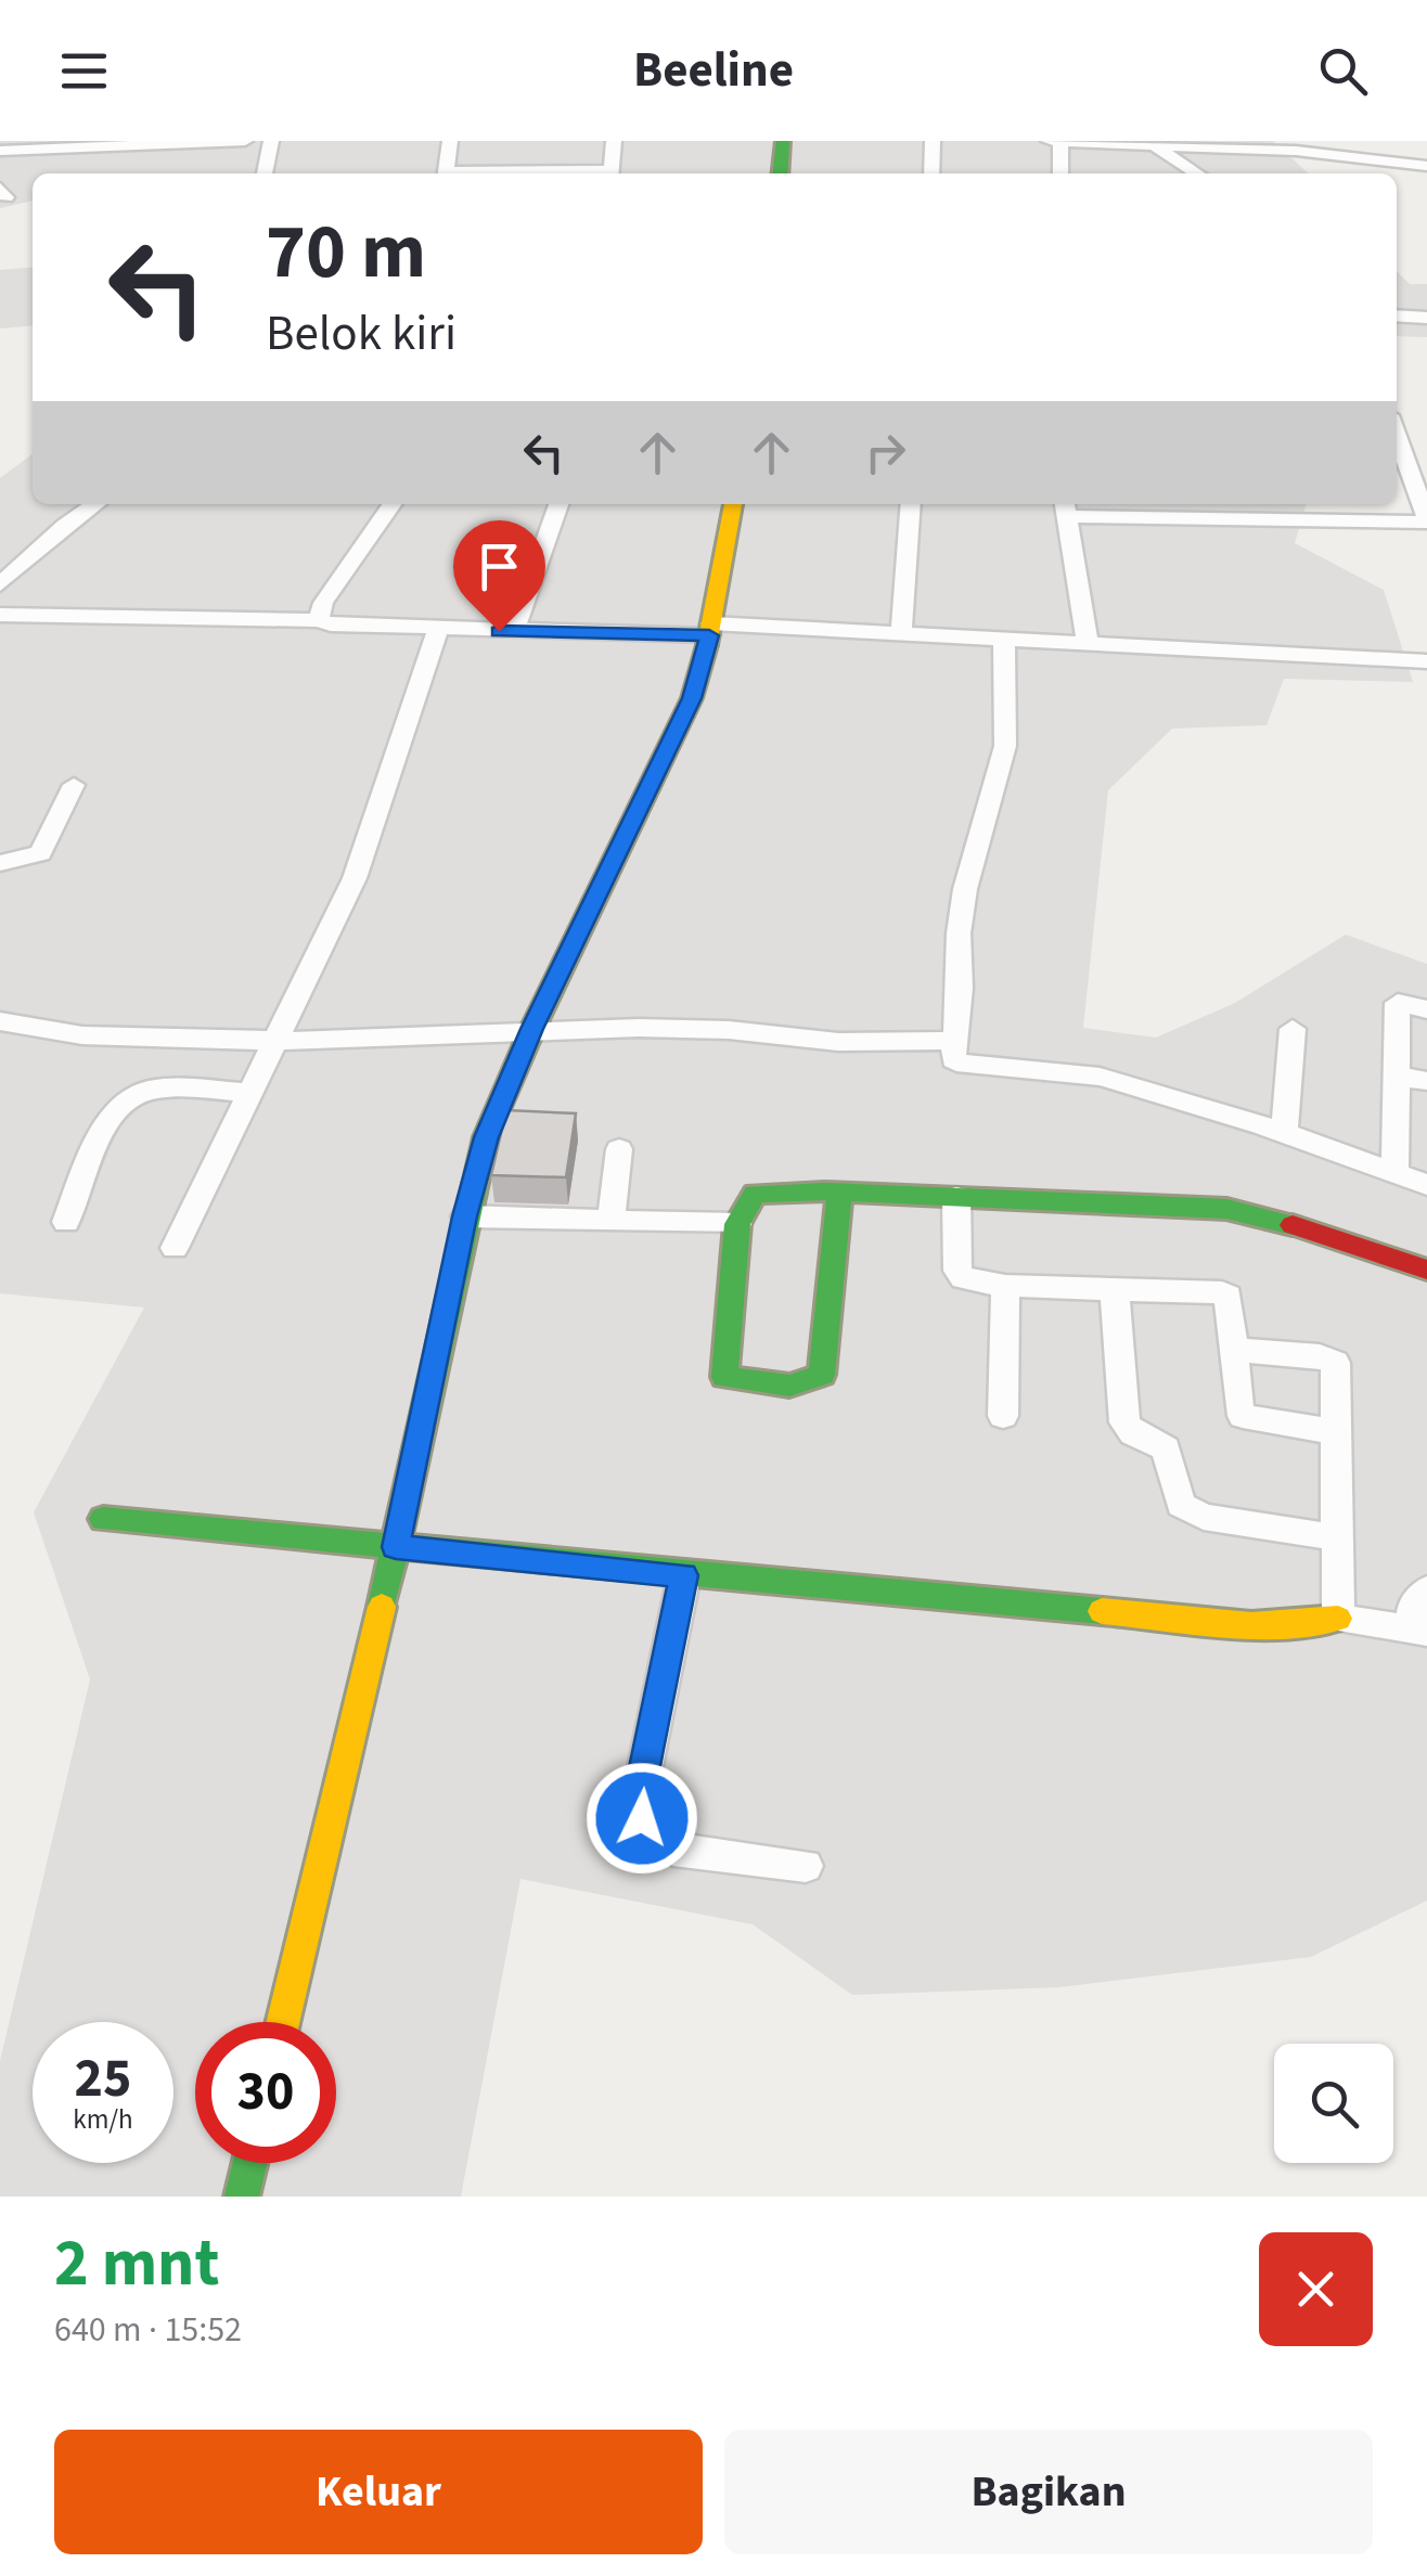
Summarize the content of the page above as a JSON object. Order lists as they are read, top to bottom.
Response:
{
  "page": {
    "header": "Beeline",
    "turn": ["70 m", "Belok kiri"],
    "speed": "25 km/h",
    "limit": "30",
    "heading": ["2 mnt", "640 m · 15:52"],
    "buttons": ["Keluar", "Bagikan"]
  }
}
